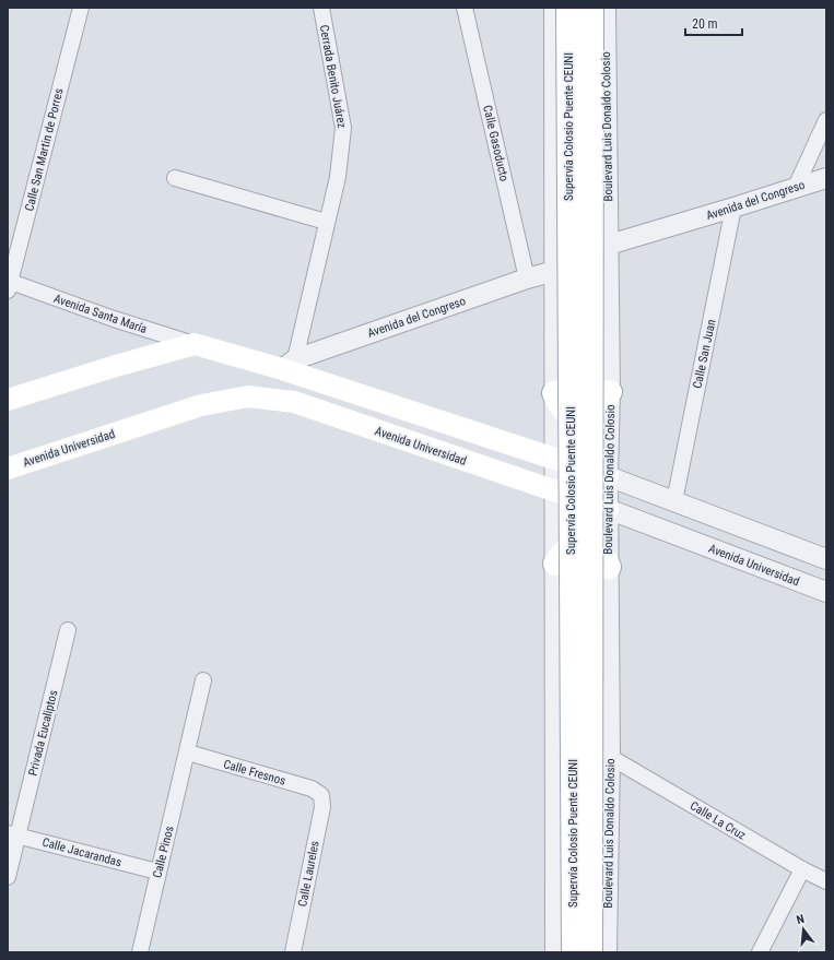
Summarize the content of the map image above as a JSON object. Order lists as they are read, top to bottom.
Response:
{
  "streets": {
    "main road": ["Supervía Colosio Puente CEUNI", "Avenida Universidad"],
    "street": [
      "Cerrada Benito Juárez",
      "Boulevard Luis Donaldo Colosio",
      "Calle Gasoducto",
      "Calle San Martin de Porres",
      "Avenida del Congreso",
      "Avenida Santa María",
      "Calle San Juan",
      "Privada Eucaliptos",
      "Calle Fresnos",
      "Calle La Cruz",
      "Calle Jacarandas",
      "Calle Pinos",
      "Calle Laureles"
    ]
  },
  "crossings": [
    ["Cerrada Benito Juárez", "Avenida del Congreso"],
    ["Boulevard Luis Donaldo Colosio", "Avenida del Congreso"],
    ["Boulevard Luis Donaldo Colosio", "Avenida Universidad"],
    ["Boulevard Luis Donaldo Colosio", "Calle La Cruz"],
    ["Calle Gasoducto", "Avenida del Congreso"],
    ["Calle San Martin de Porres", "Avenida Santa María"],
    ["Avenida del Congreso", "Calle San Juan"],
    ["Privada Eucaliptos", "Calle Jacarandas"],
    ["Calle Fresnos", "Calle Pinos"],
    ["Calle Fresnos", "Calle Laureles"],
    ["Calle Jacarandas", "Calle Pinos"]
  ],
  "scale_bar": "20 m",
  "north": "top"
}
